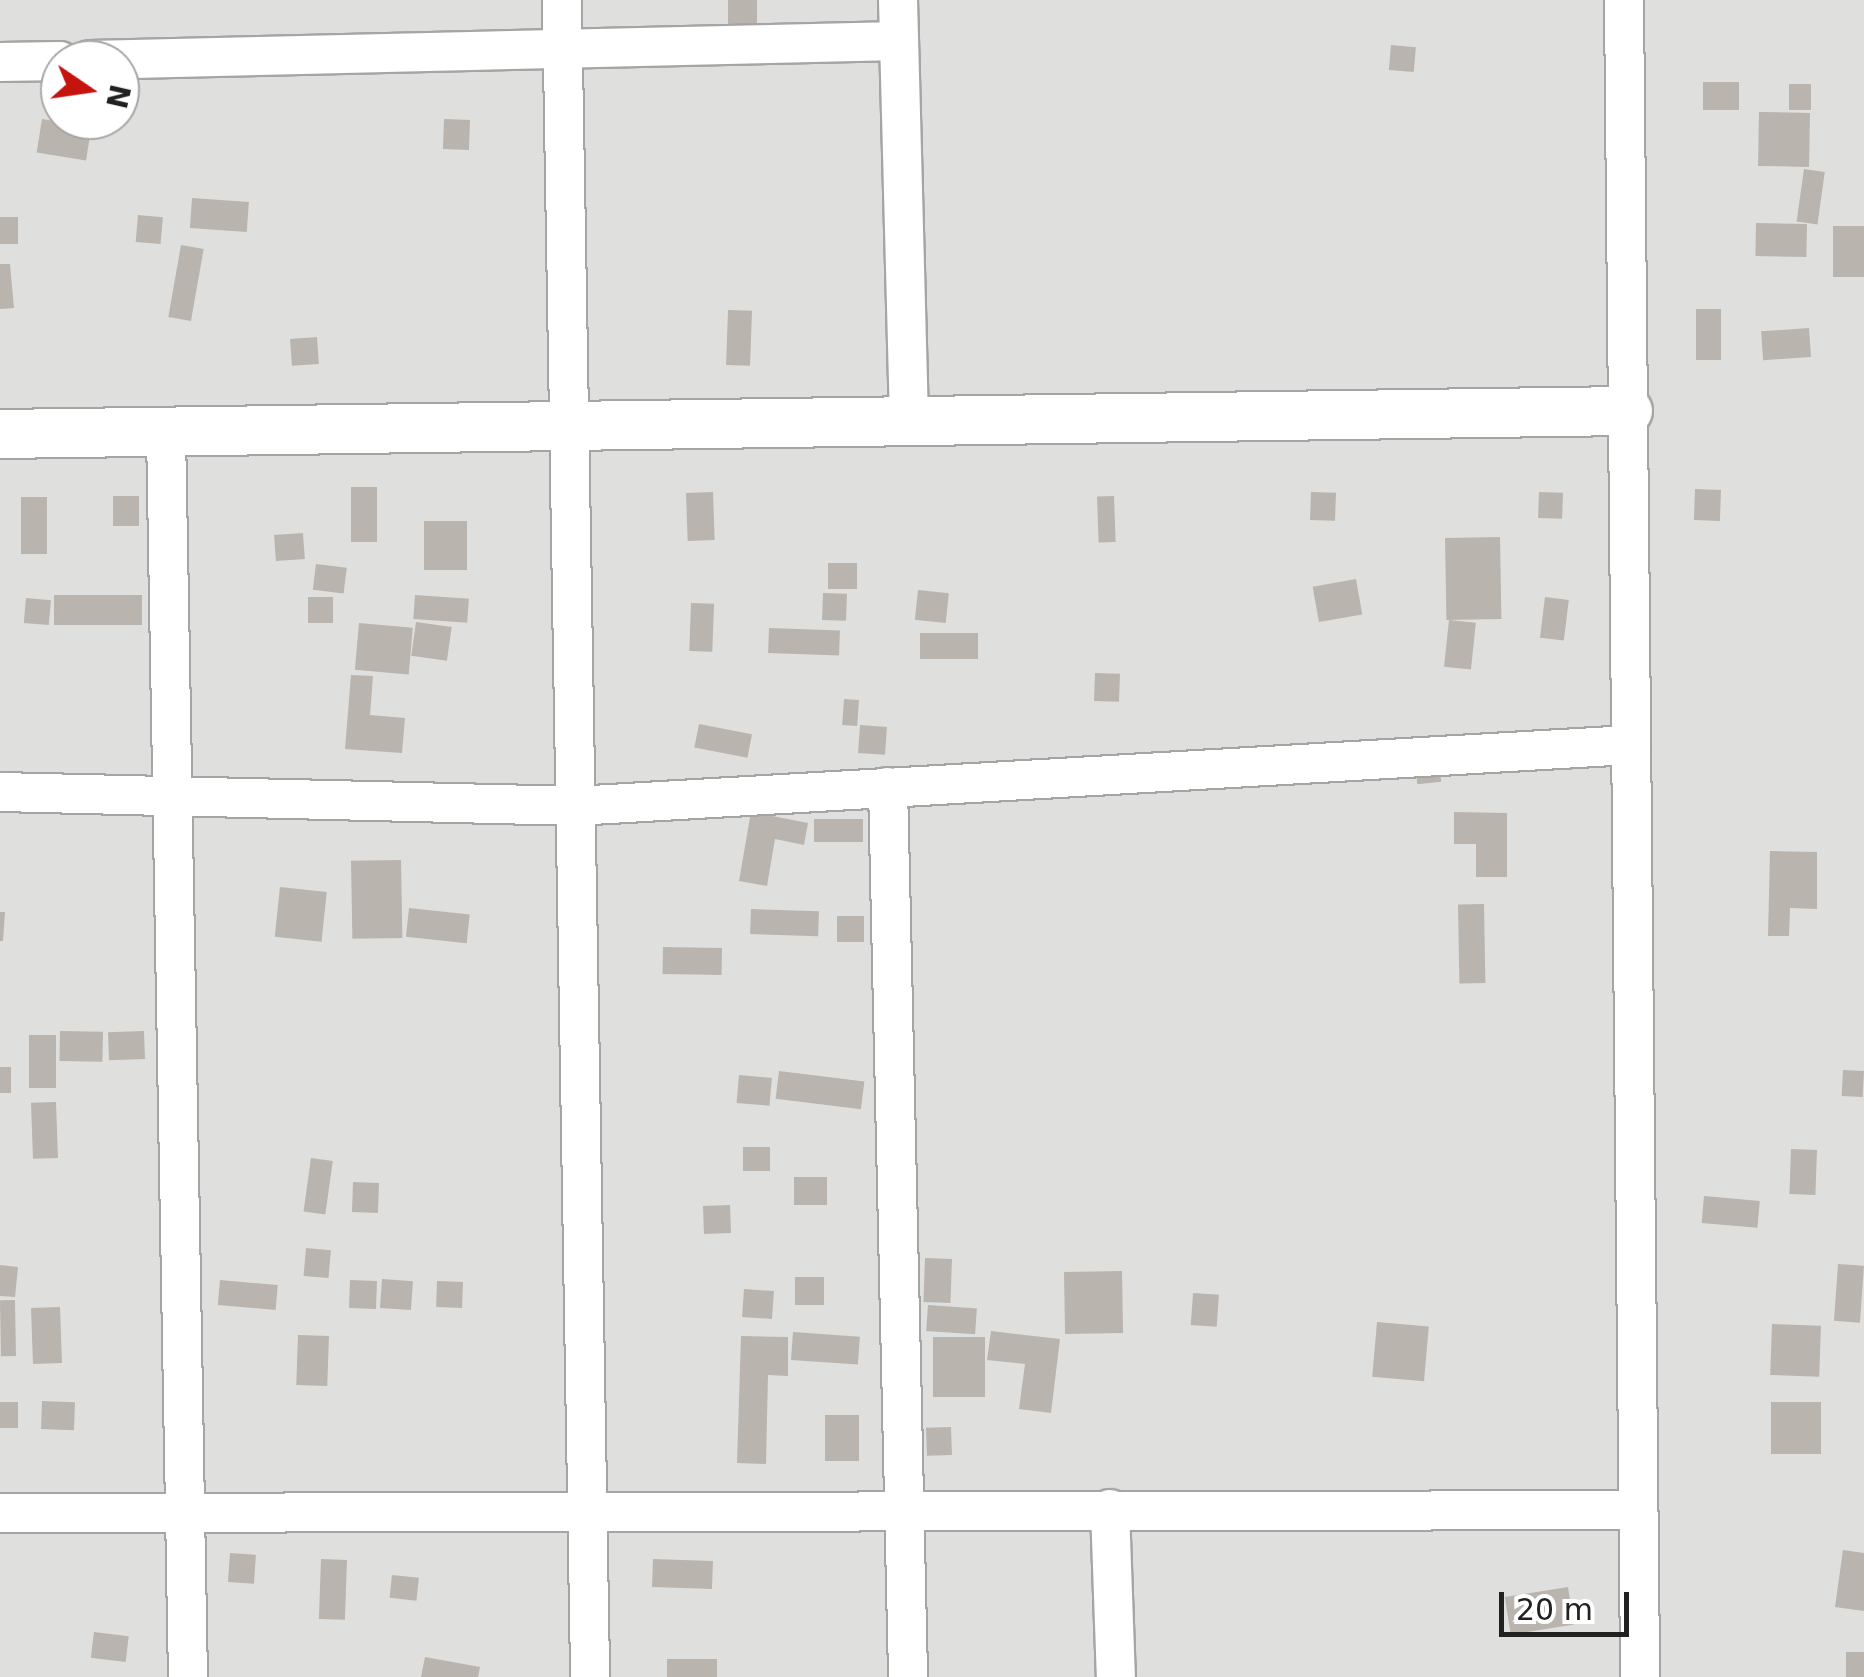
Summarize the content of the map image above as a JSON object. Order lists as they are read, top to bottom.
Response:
{
  "scale_bar": "20 m",
  "north": "right"
}
